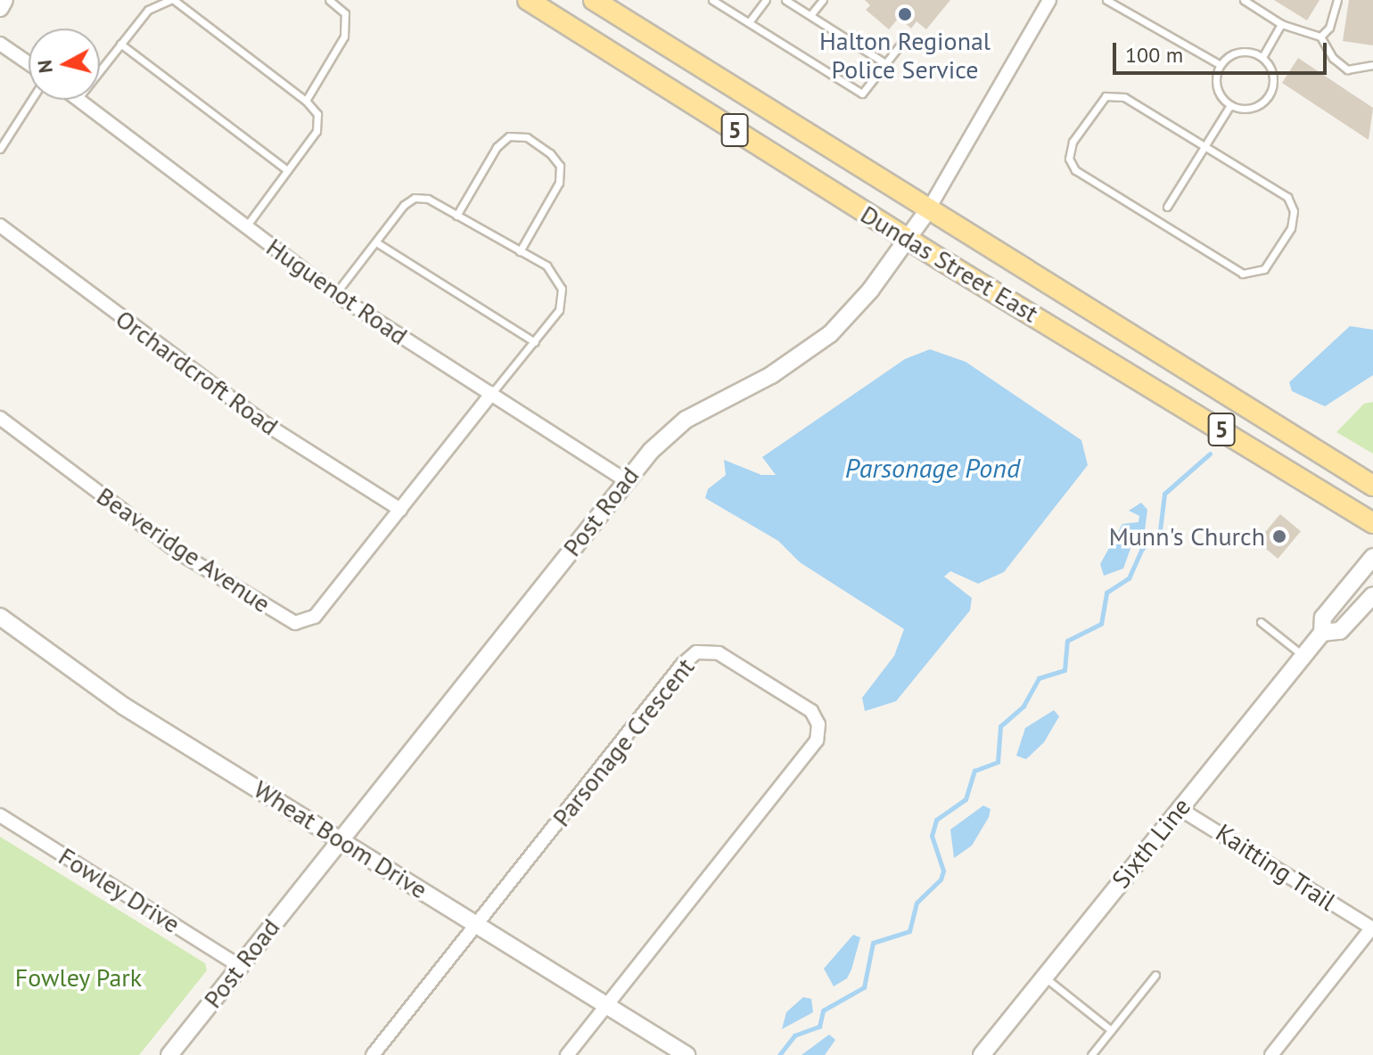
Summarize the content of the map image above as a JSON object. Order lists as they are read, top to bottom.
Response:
{
  "streets": {
    "main road": ["5", "Dundas Street East"],
    "street": [
      "Huguenot Road",
      "Orchardcroft Road",
      "Post Road",
      "Beaveridge Avenue",
      "Parsonage Crescent",
      "Wheat Boom Drive",
      "Sixth Line",
      "Kaitting Trail",
      "Fowley Drive"
    ]
  },
  "crossings": [
    ["Dundas Street East", "Post Road"],
    ["Huguenot Road", "Post Road"],
    ["Huguenot Road", "Beaveridge Avenue"],
    ["Orchardcroft Road", "Beaveridge Avenue"],
    ["Post Road", "Wheat Boom Drive"],
    ["Post Road", "Fowley Drive"],
    ["Parsonage Crescent", "Wheat Boom Drive"],
    ["Sixth Line", "Kaitting Trail"]
  ],
  "water": ["Parsonage Pond"],
  "parks": ["Fowley Park"],
  "places": ["Halton Regional Police Service", "Munn's Church"],
  "scale_bar": "100 m",
  "north": "left"
}
